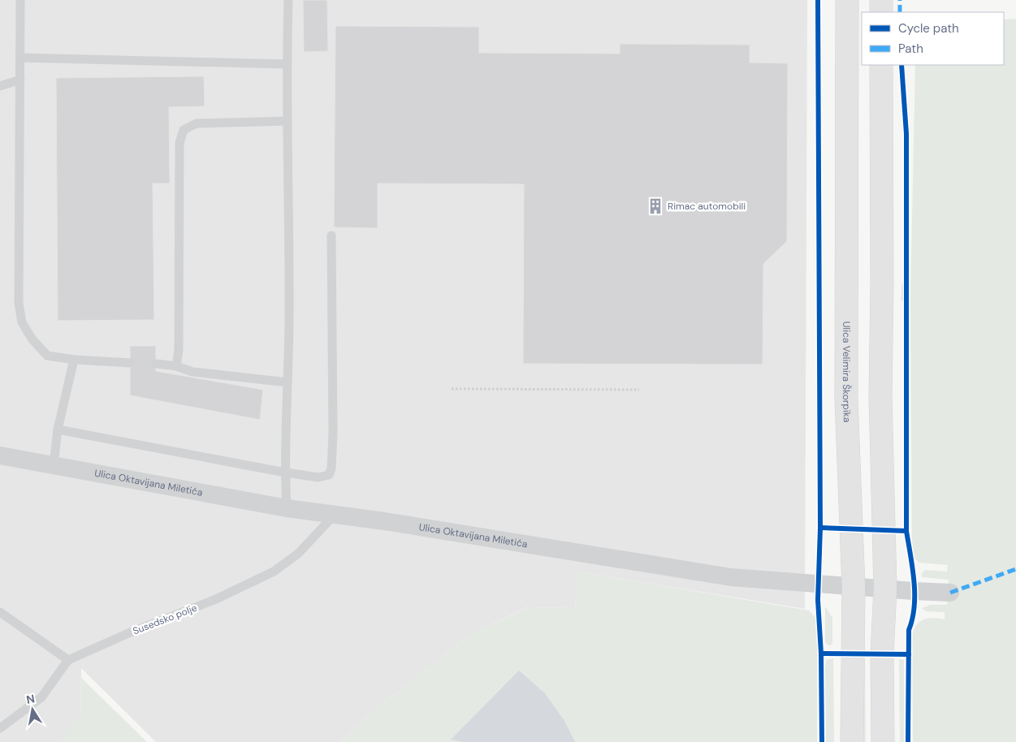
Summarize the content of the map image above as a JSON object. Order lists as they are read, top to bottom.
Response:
{
  "streets": {
    "main road": ["Ulica Velimira Škorpika"],
    "street": ["Ulica Oktavijana Miletića"],
    "lane": ["Susedsko polje"]
  },
  "crossings": [
    ["Ulica Velimira Škorpika", "Ulica Oktavijana Miletića"],
    ["Ulica Oktavijana Miletića", "Susedsko polje"]
  ],
  "places": {
    "building": ["Rimac automobili"]
  },
  "legend": ["Cycle path", "Path"],
  "north": "top"
}
